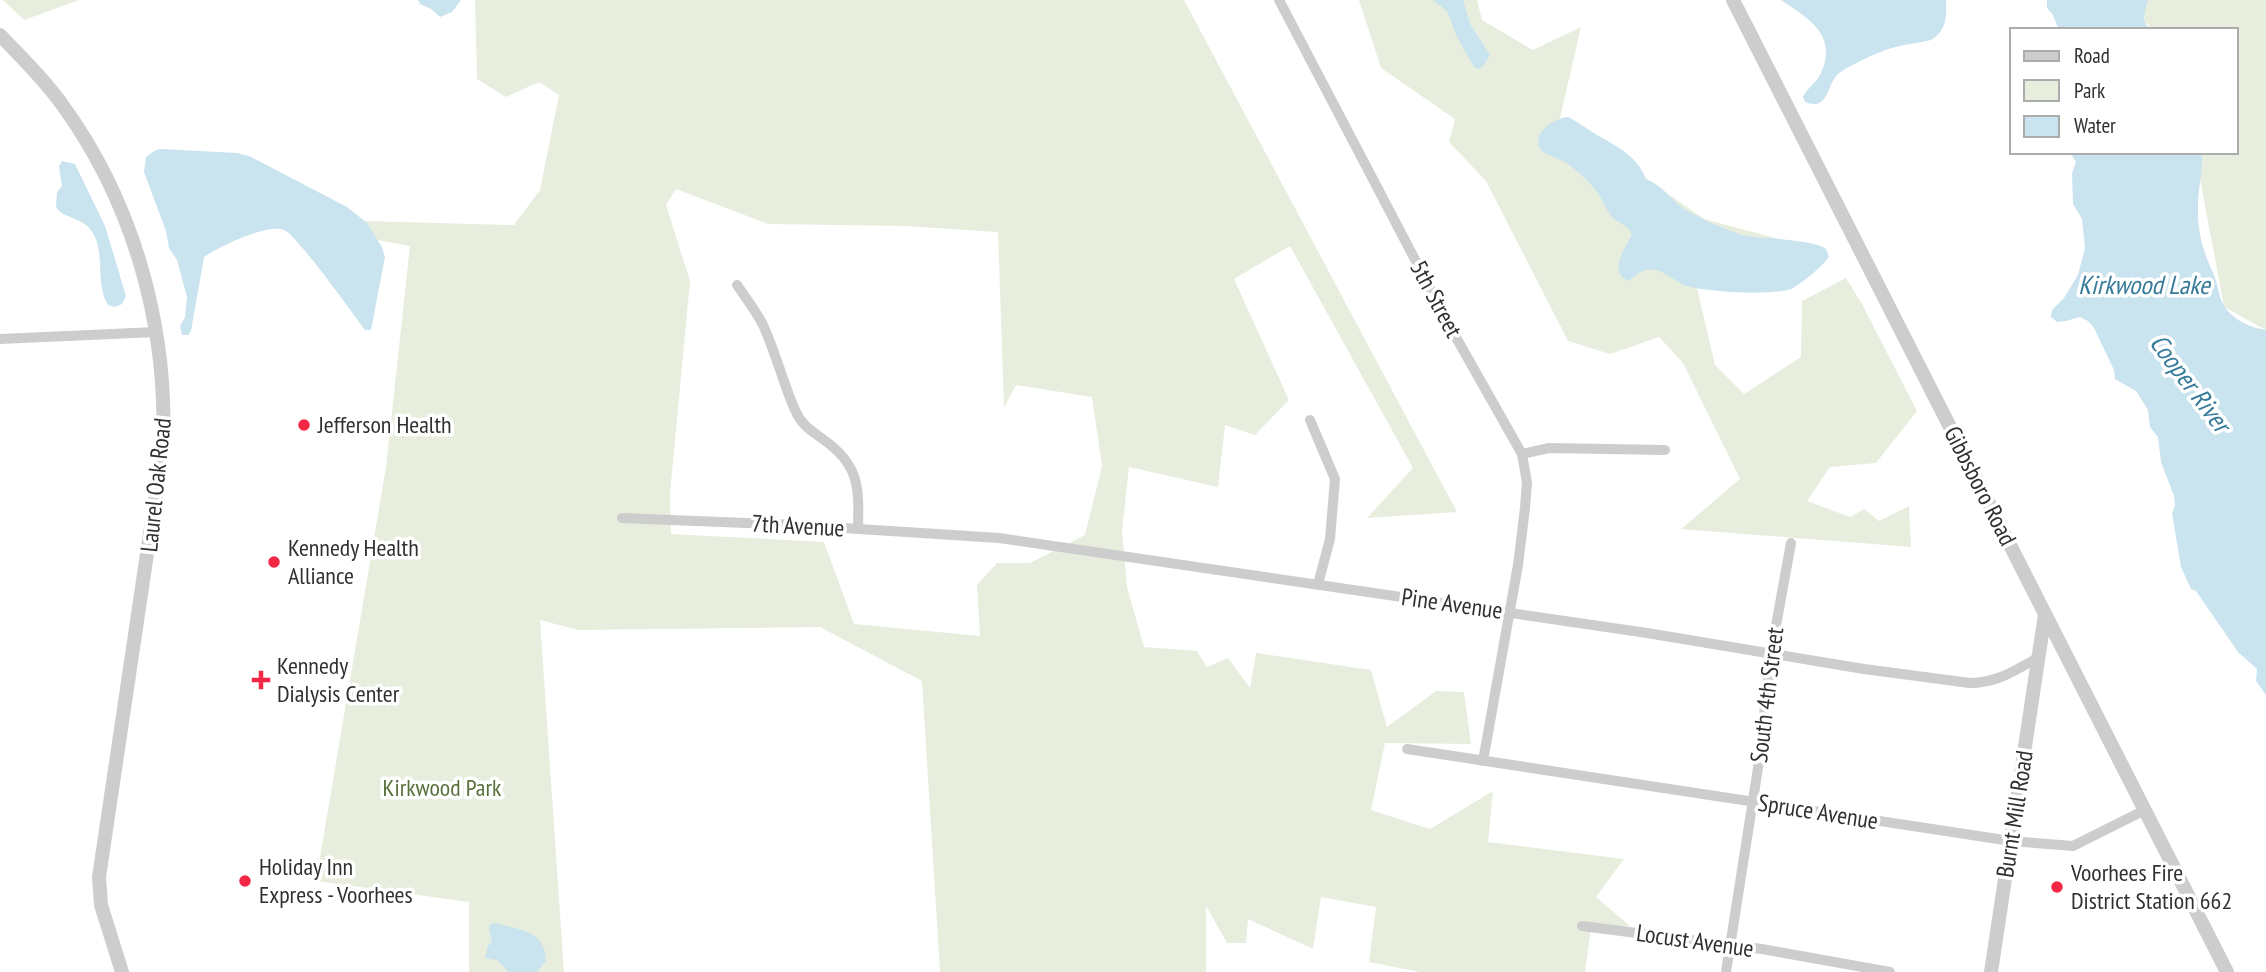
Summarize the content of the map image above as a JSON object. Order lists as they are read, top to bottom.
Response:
{
  "streets": {
    "street": [
      "5th Street",
      "Laurel Oak Road",
      "Gibbsboro Road",
      "7th Avenue",
      "Pine Avenue",
      "South 4th Street",
      "Spruce Avenue",
      "Burnt Mill Road",
      "Locust Avenue"
    ]
  },
  "crossings": [
    ["5th Street", "Pine Avenue"],
    ["5th Street", "Spruce Avenue"],
    ["Gibbsboro Road", "Spruce Avenue"],
    ["Gibbsboro Road", "Burnt Mill Road"],
    ["7th Avenue", "Pine Avenue"],
    ["Pine Avenue", "South 4th Street"],
    ["Pine Avenue", "Burnt Mill Road"],
    ["South 4th Street", "Spruce Avenue"],
    ["South 4th Street", "Locust Avenue"],
    ["Spruce Avenue", "Burnt Mill Road"]
  ],
  "water": ["Kirkwood Lake", "Cooper River"],
  "parks": ["Kirkwood Park"],
  "places": {
    "other": [
      "Jefferson Health",
      "Kennedy Health Alliance",
      "Holiday Inn Express - Voorhees",
      "Voorhees Fire District Station 662"
    ],
    "health": ["Kennedy Dialysis Center"]
  },
  "legend": ["Road", "Park", "Water"]
}
